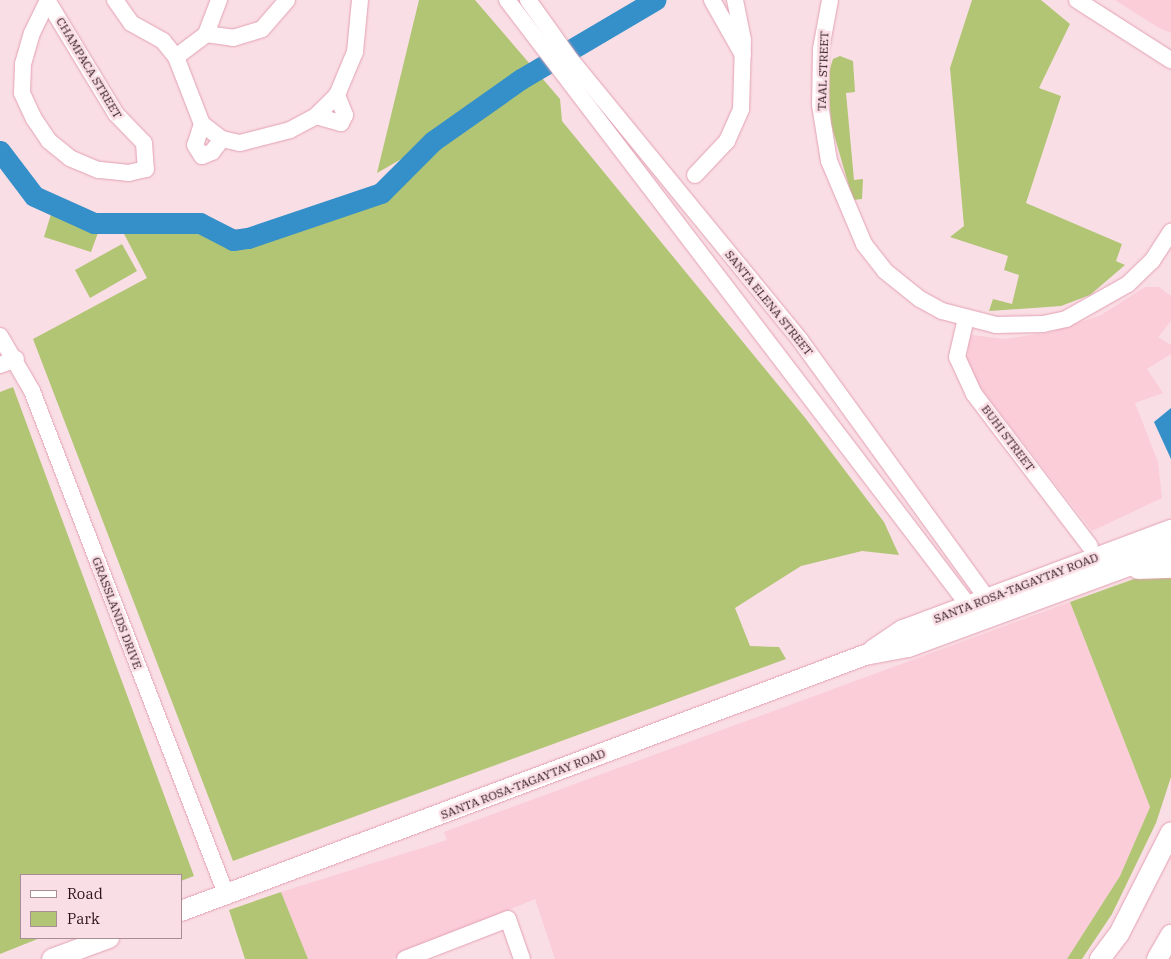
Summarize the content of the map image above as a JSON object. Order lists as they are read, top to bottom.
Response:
{
  "streets": {
    "main road": ["SANTA ROSA-TAGAYTAY ROAD"],
    "street": [
      "CHAMPACA STREET",
      "TAAL STREET",
      "SANTA ELENA STREET",
      "BUHI STREET",
      "GRASSLANDS DRIVE"
    ]
  },
  "crossings": [
    ["TAAL STREET", "BUHI STREET"],
    ["SANTA ELENA STREET", "SANTA ROSA-TAGAYTAY ROAD"],
    ["SANTA ROSA-TAGAYTAY ROAD", "GRASSLANDS DRIVE"]
  ],
  "legend": ["Road", "Park"]
}
